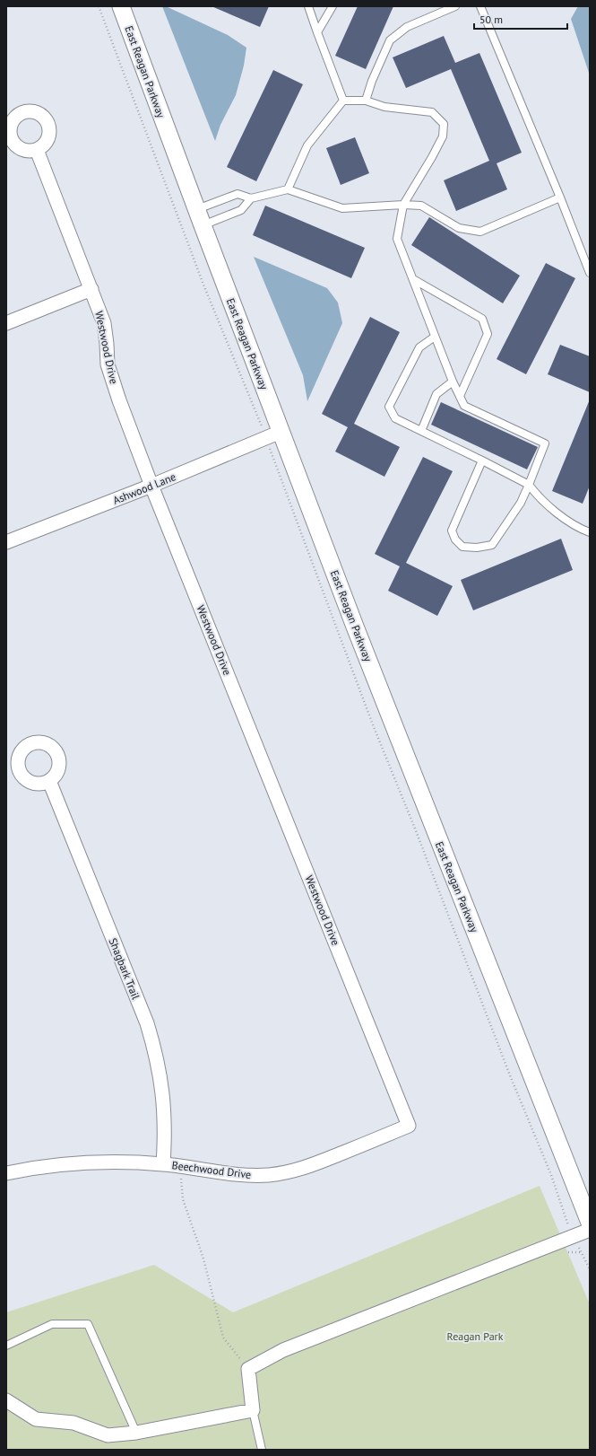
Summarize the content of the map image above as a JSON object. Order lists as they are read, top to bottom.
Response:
{
  "streets": {
    "street": [
      "East Reagan Parkway",
      "Westwood Drive",
      "Ashwood Lane",
      "Shagbark Trail",
      "Beechwood Drive"
    ]
  },
  "crossings": [
    ["East Reagan Parkway", "Ashwood Lane"],
    ["Westwood Drive", "Ashwood Lane"],
    ["Westwood Drive", "Beechwood Drive"],
    ["Shagbark Trail", "Beechwood Drive"]
  ],
  "parks": ["Reagan Park"],
  "scale_bar": "50 m"
}
